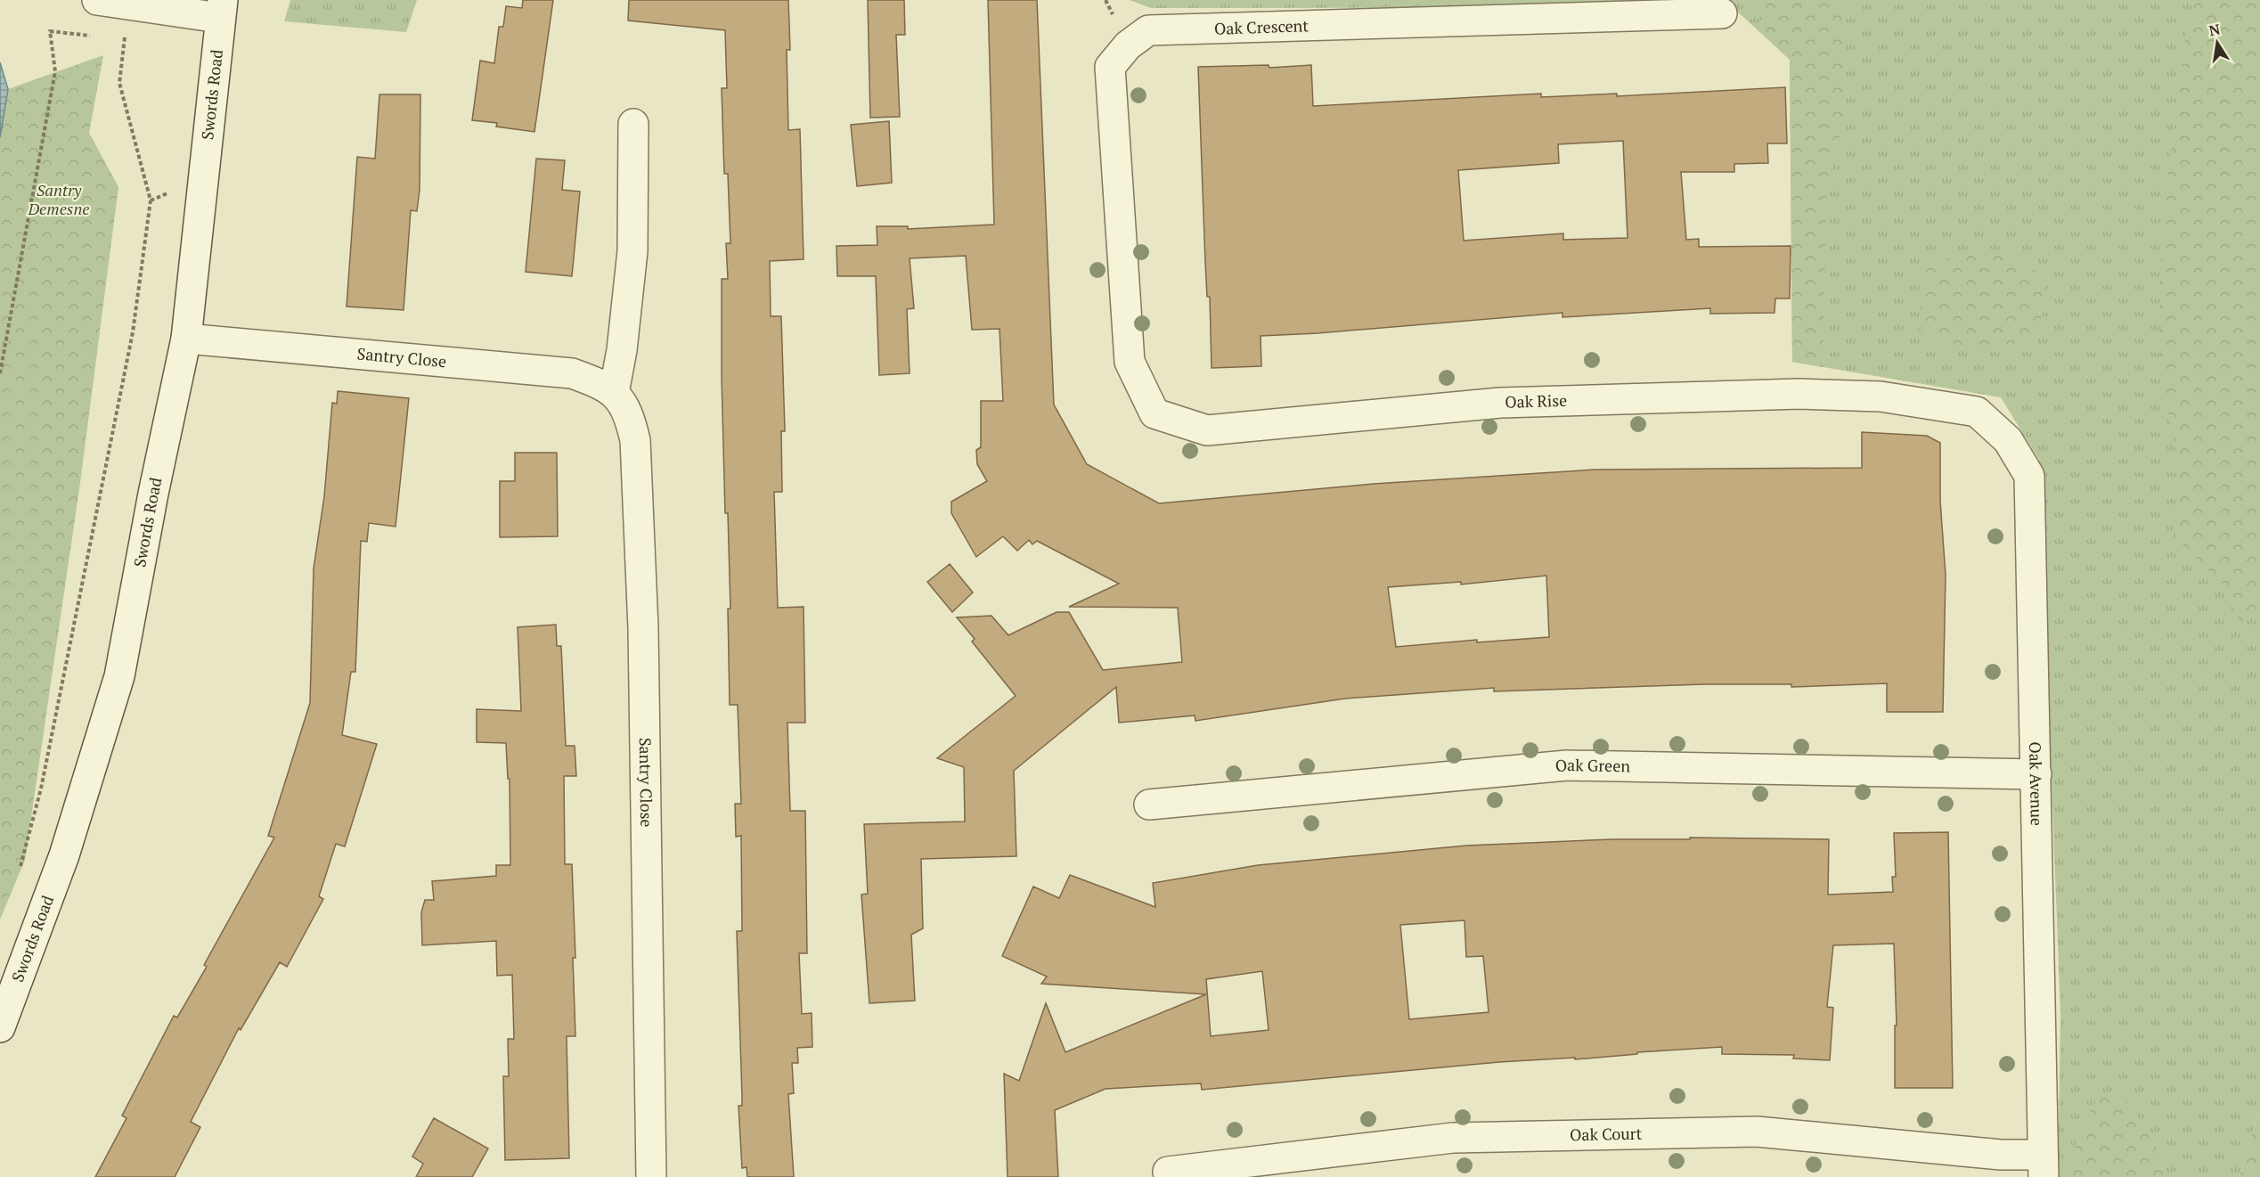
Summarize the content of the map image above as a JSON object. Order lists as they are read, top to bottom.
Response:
{
  "streets": {
    "street": [
      "Oak Crescent",
      "Swords Road",
      "Santry Close",
      "Oak Rise",
      "Oak Green",
      "Oak Avenue",
      "Oak Court"
    ]
  },
  "crossings": [
    ["Oak Crescent", "Oak Rise"],
    ["Swords Road", "Santry Close"],
    ["Oak Rise", "Oak Avenue"],
    ["Oak Green", "Oak Avenue"],
    ["Oak Avenue", "Oak Court"]
  ],
  "parks": ["Santry Demesne"],
  "north": "top"
}
